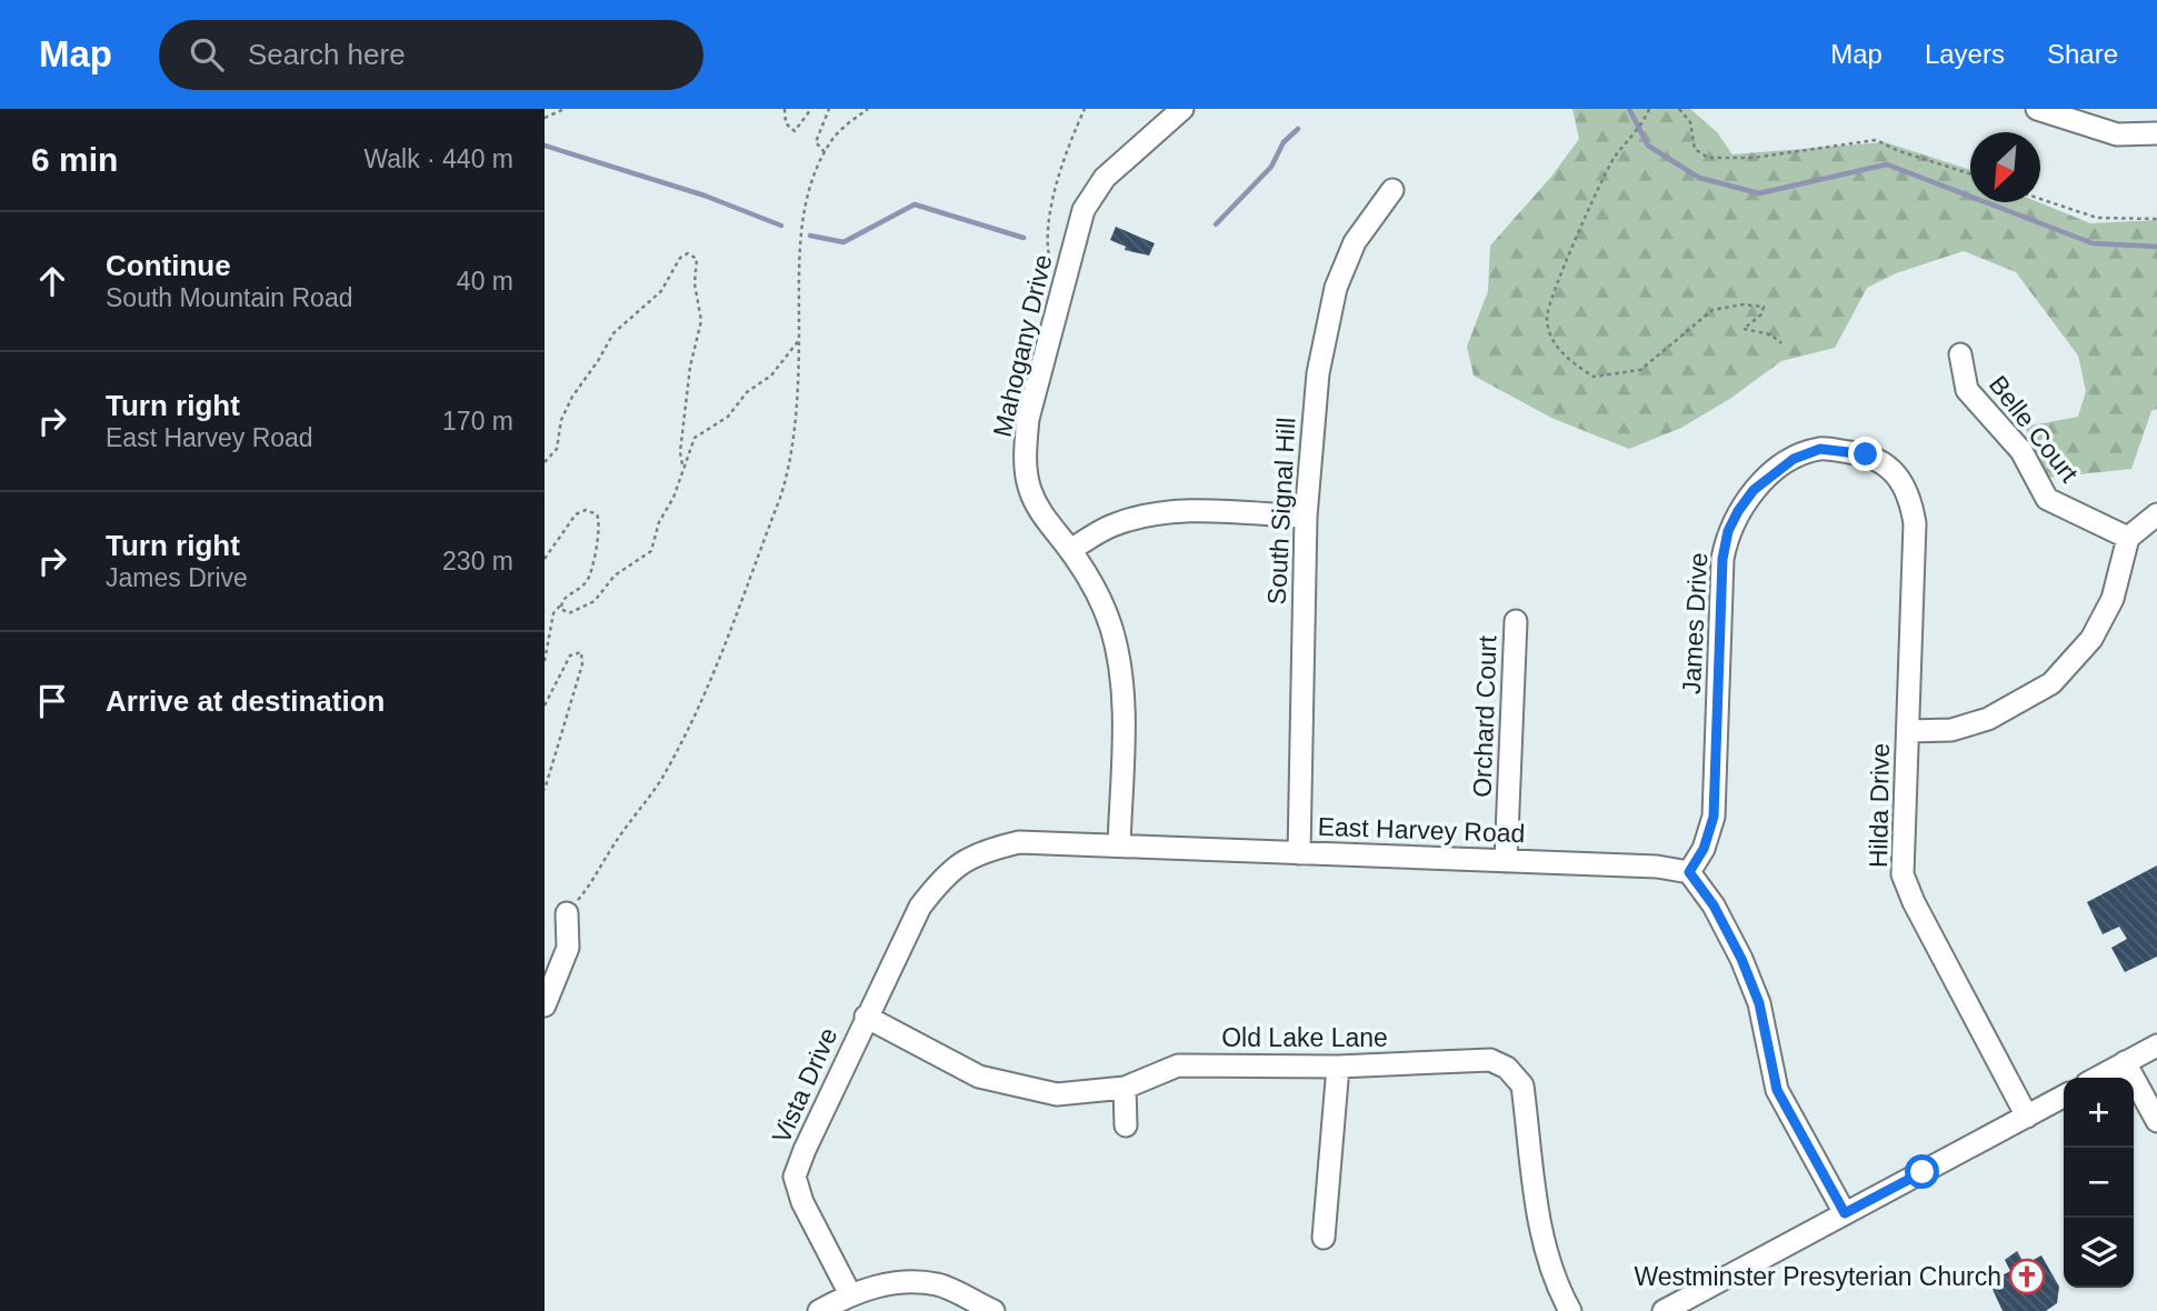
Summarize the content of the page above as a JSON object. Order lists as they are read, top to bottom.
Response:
{
  "streets": {
    "street": [
      "Mahogany Drive",
      "Belle Court",
      "South Signal Hill",
      "James Drive",
      "Orchard Court",
      "Hilda Drive",
      "East Harvey Road",
      "Old Lake Lane",
      "Vista Drive"
    ]
  },
  "crossings": [
    ["Mahogany Drive", "East Harvey Road"],
    ["South Signal Hill", "East Harvey Road"],
    ["James Drive", "Hilda Drive"],
    ["James Drive", "East Harvey Road"],
    ["Orchard Court", "East Harvey Road"],
    ["East Harvey Road", "Old Lake Lane"],
    ["East Harvey Road", "Vista Drive"],
    ["Old Lake Lane", "Vista Drive"]
  ],
  "places": {
    "church": ["Westminster Presyterian Church"]
  },
  "north": "bottom left",
  "page": {
    "header": "Map",
    "search": "Search here",
    "nav": ["Map", "Layers", "Share"],
    "heading": ["6 min", "Walk · 440 m"],
    "list": [
      ["Continue", "South Mountain Road", "40 m"],
      ["Turn right", "East Harvey Road", "170 m"],
      ["Turn right", "James Drive", "230 m"],
      "Arrive at destination"
    ],
    "map_buttons": ["+", "−"]
  }
}
